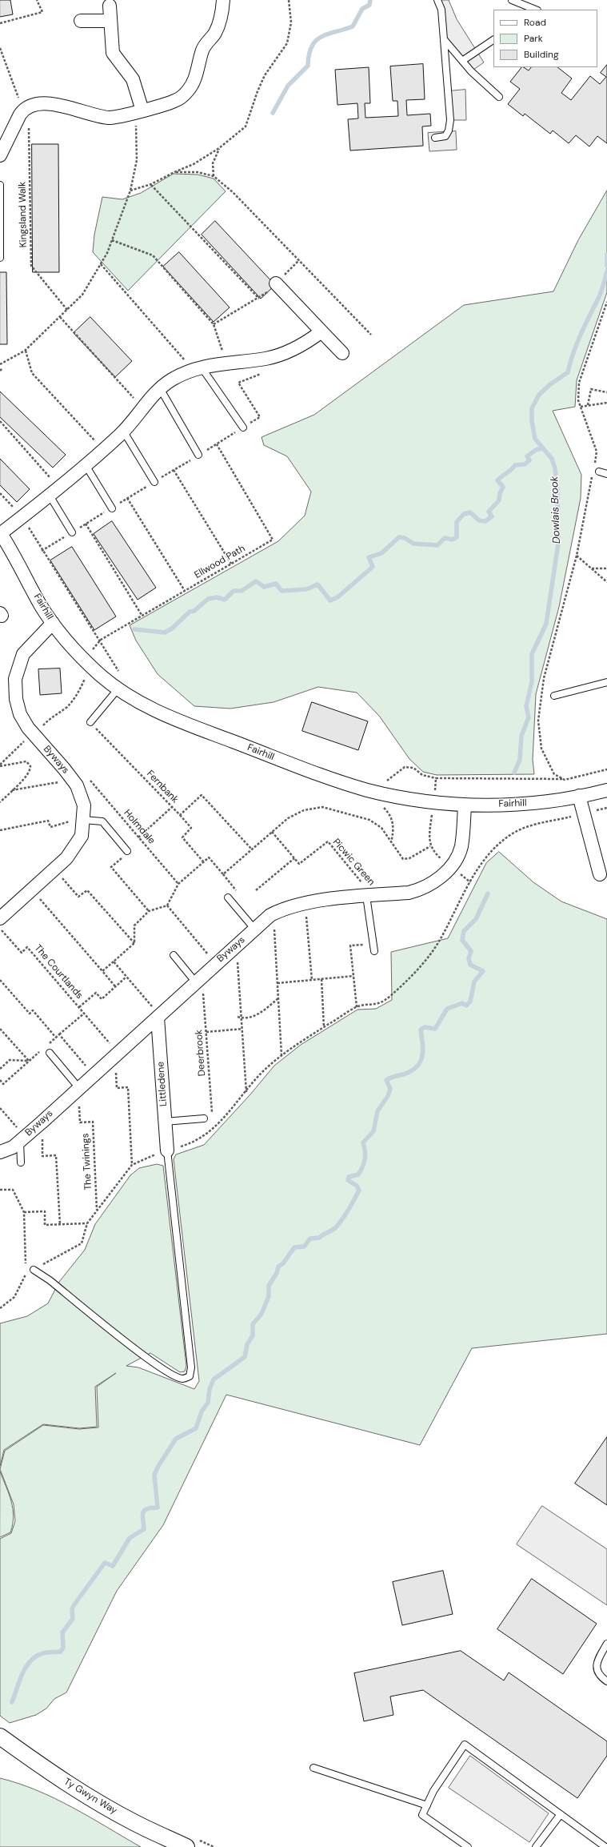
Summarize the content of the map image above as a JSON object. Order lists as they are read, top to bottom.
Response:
{
  "streets": {
    "street": [
      "Fairhill",
      "Byways",
      "Littledene",
      "Ty Gwyn Way"
    ],
    "path": [
      "Kingsland Walk",
      "Ellwood Path",
      "Fernbank",
      "Holmdale",
      "Picwic Green",
      "The Courtlands",
      "Deerbrook",
      "The Twinings"
    ]
  },
  "crossings": [
    ["Ellwood Path", "Fairhill"],
    ["Fairhill", "Byways"],
    ["Byways", "Picwic Green"],
    ["Byways", "Deerbrook"],
    ["Byways", "Littledene"],
    ["Byways", "The Twinings"]
  ],
  "water": ["Dowlais Brook"],
  "legend": ["Road", "Park", "Building"]
}
